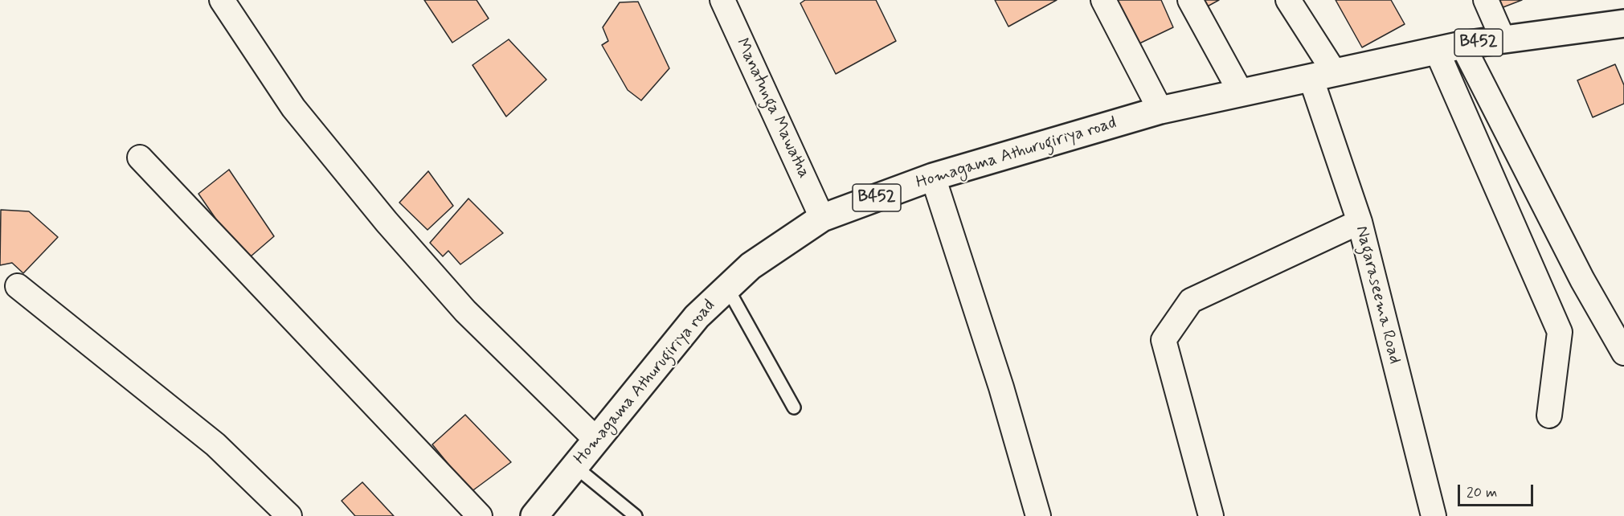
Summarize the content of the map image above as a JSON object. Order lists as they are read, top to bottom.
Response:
{
  "streets": {
    "main road": ["B452", "Homagama Athurugiriya road"],
    "street": ["Manatunga Mawatha", "Nagaraseema Road"]
  },
  "crossings": [
    ["Manatunga Mawatha", "Homagama Athurugiriya road"],
    ["Homagama Athurugiriya road", "Nagaraseema Road"]
  ],
  "scale_bar": "20 m"
}
